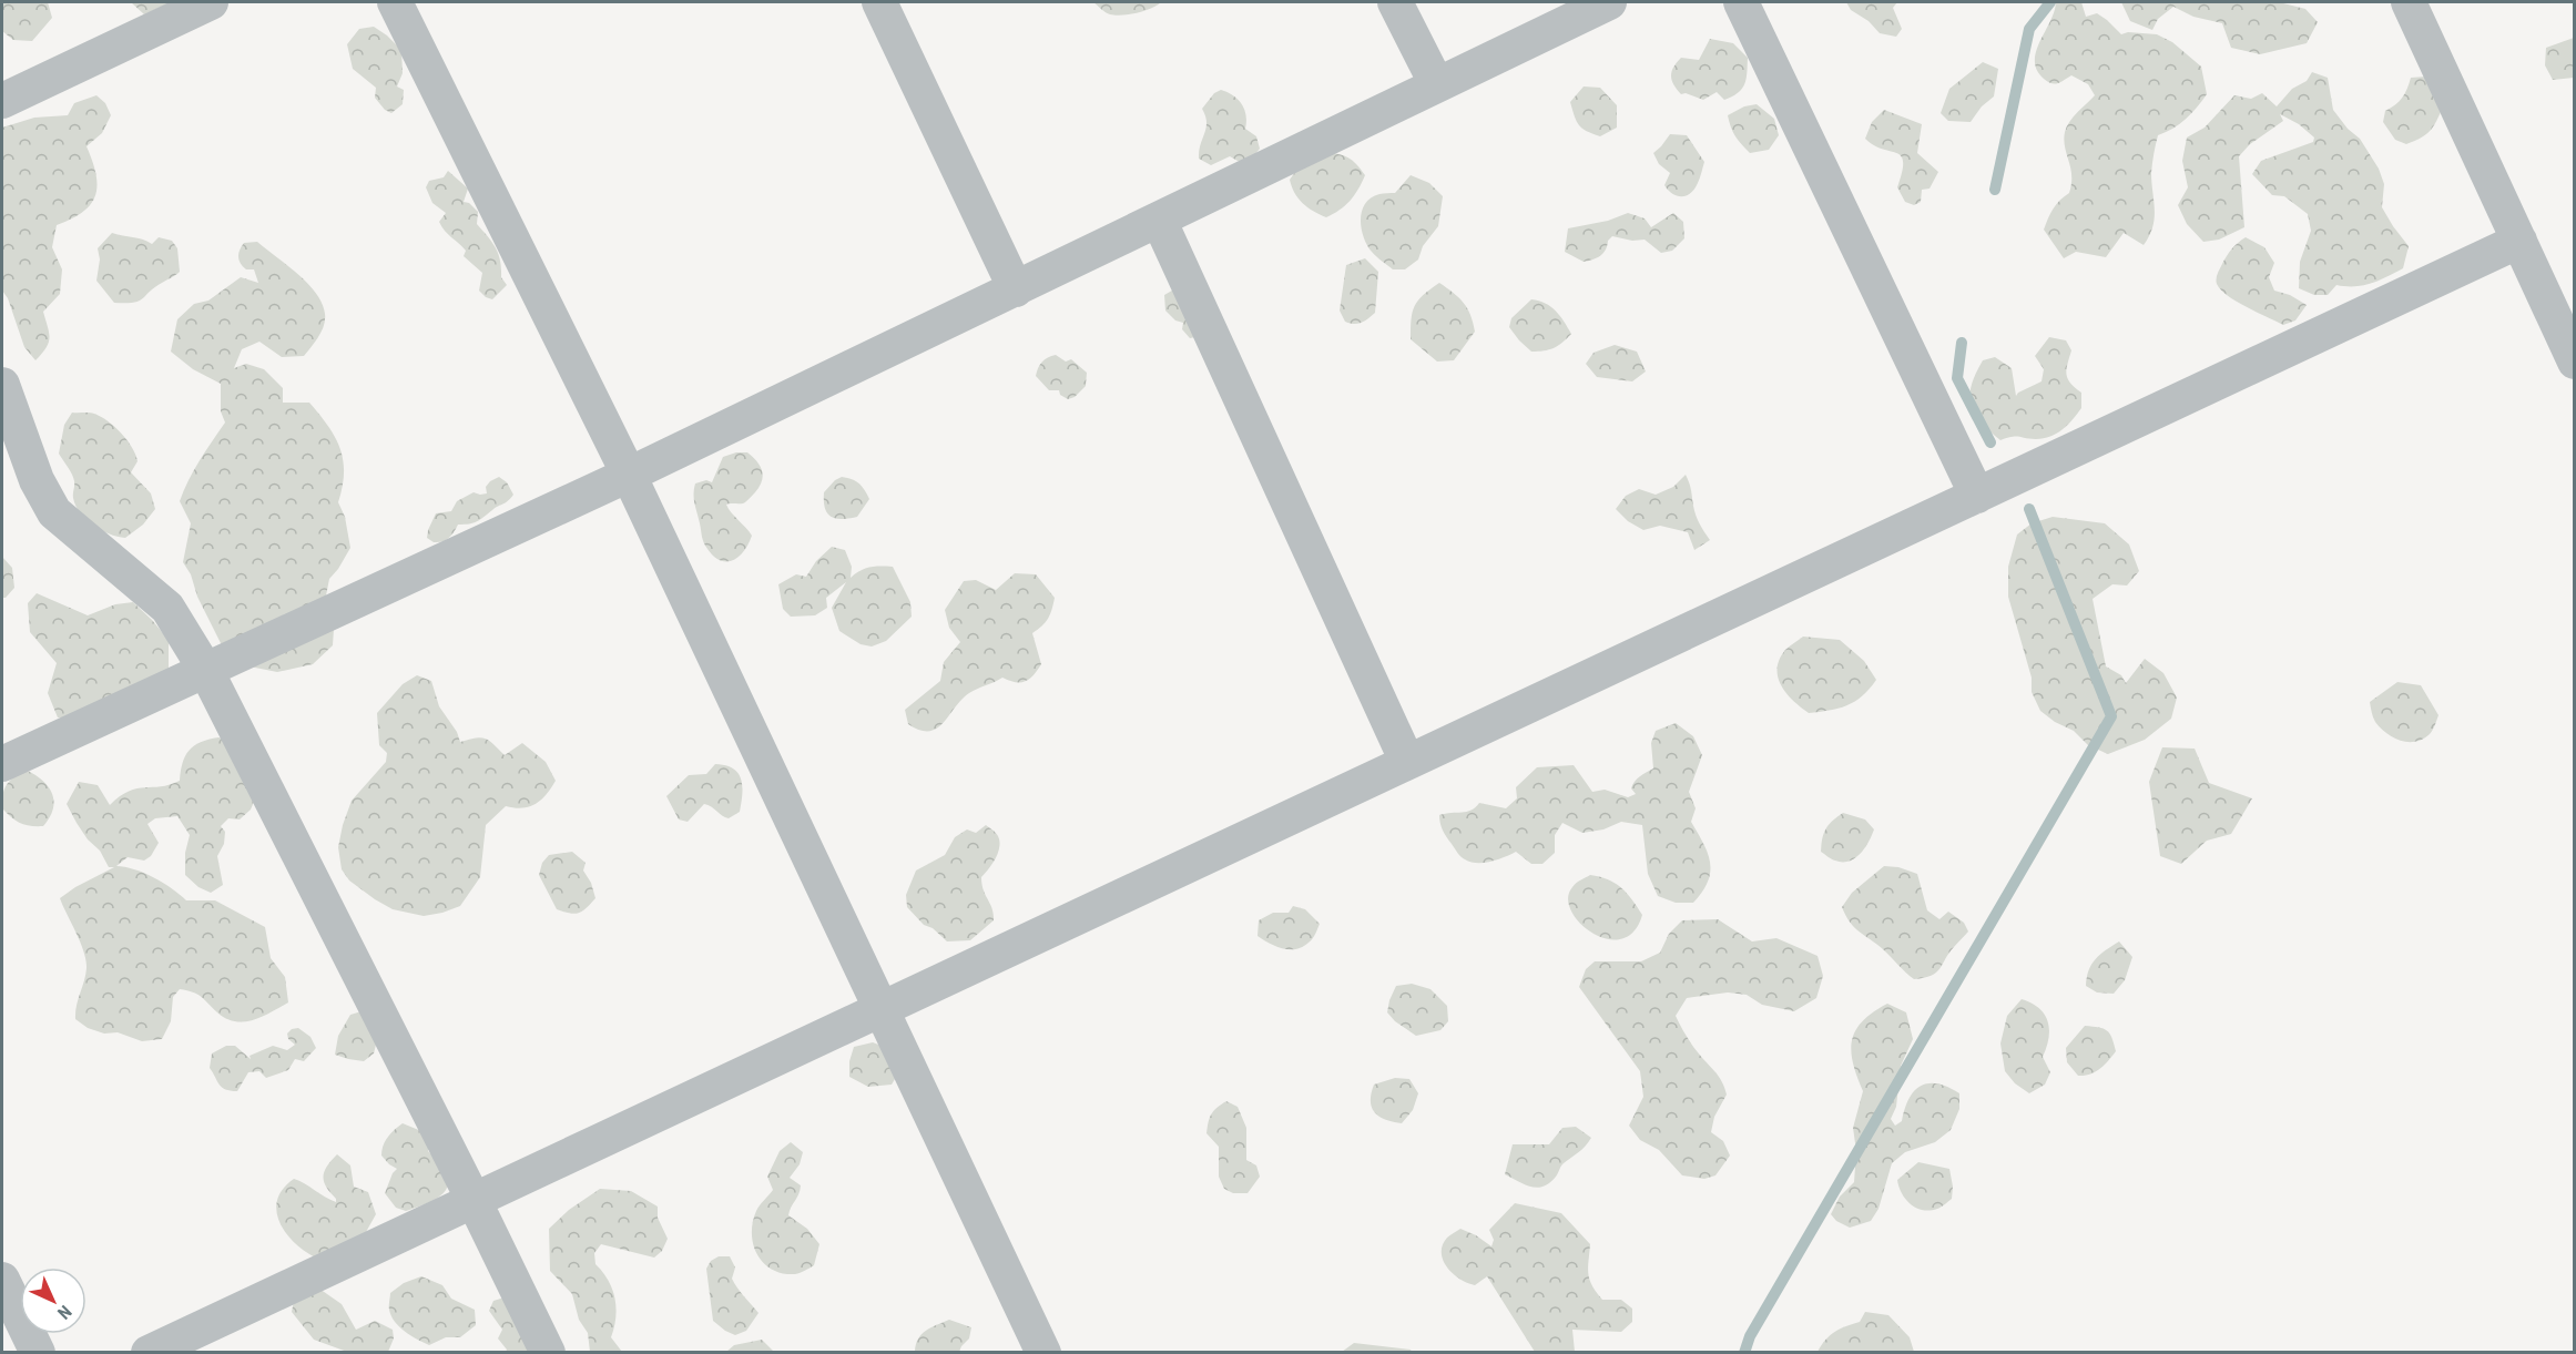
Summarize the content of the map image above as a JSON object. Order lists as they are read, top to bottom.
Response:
{
  "north": "bottom right"
}
